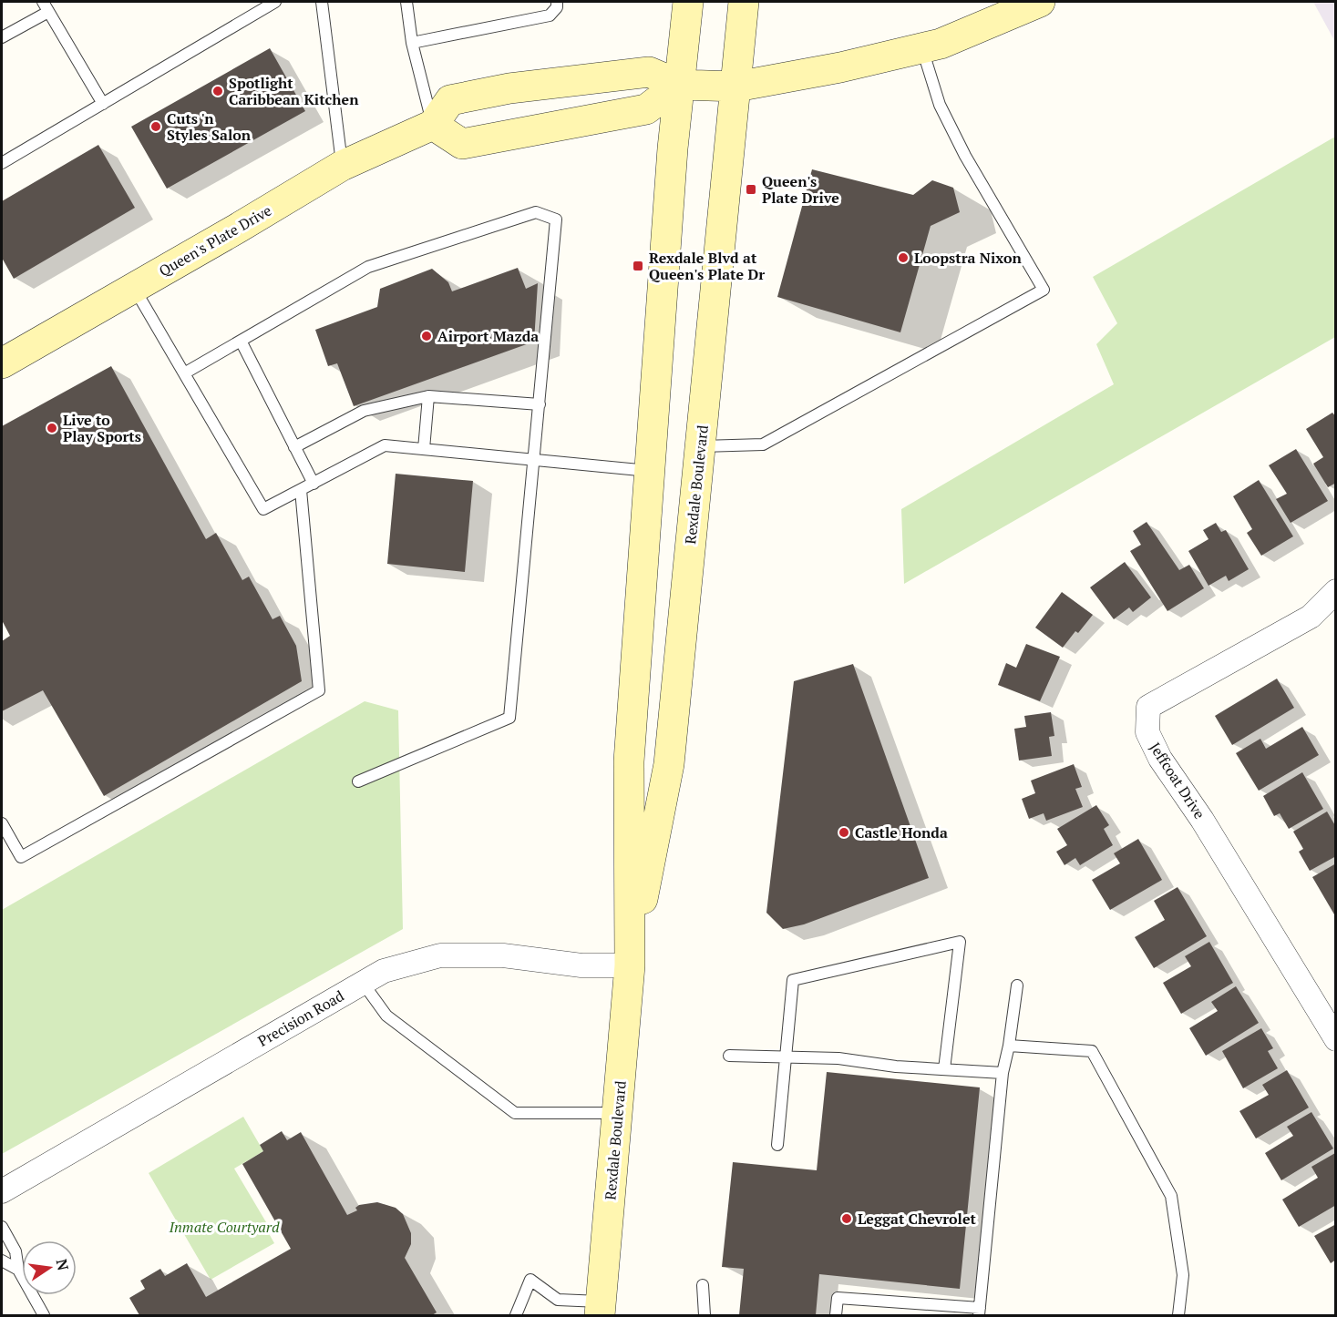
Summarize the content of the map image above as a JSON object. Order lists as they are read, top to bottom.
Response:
{
  "streets": {
    "main road": ["Queen's Plate Drive", "Rexdale Boulevard"],
    "street": ["Jeffcoat Drive", "Precision Road"]
  },
  "crossings": [
    ["Rexdale Boulevard", "Precision Road"]
  ],
  "parks": ["Inmate Courtyard"],
  "places": {
    "other": [
      "Spotlight Caribbean Kitchen",
      "Cuts 'n Styles Salon",
      "Loopstra Nixon",
      "Airport Mazda",
      "Live to Play Sports",
      "Castle Honda",
      "Leggat Chevrolet"
    ],
    "transit": ["Queen's Plate Drive", "Rexdale Blvd at Queen's Plate Dr"]
  },
  "north": "right"
}
